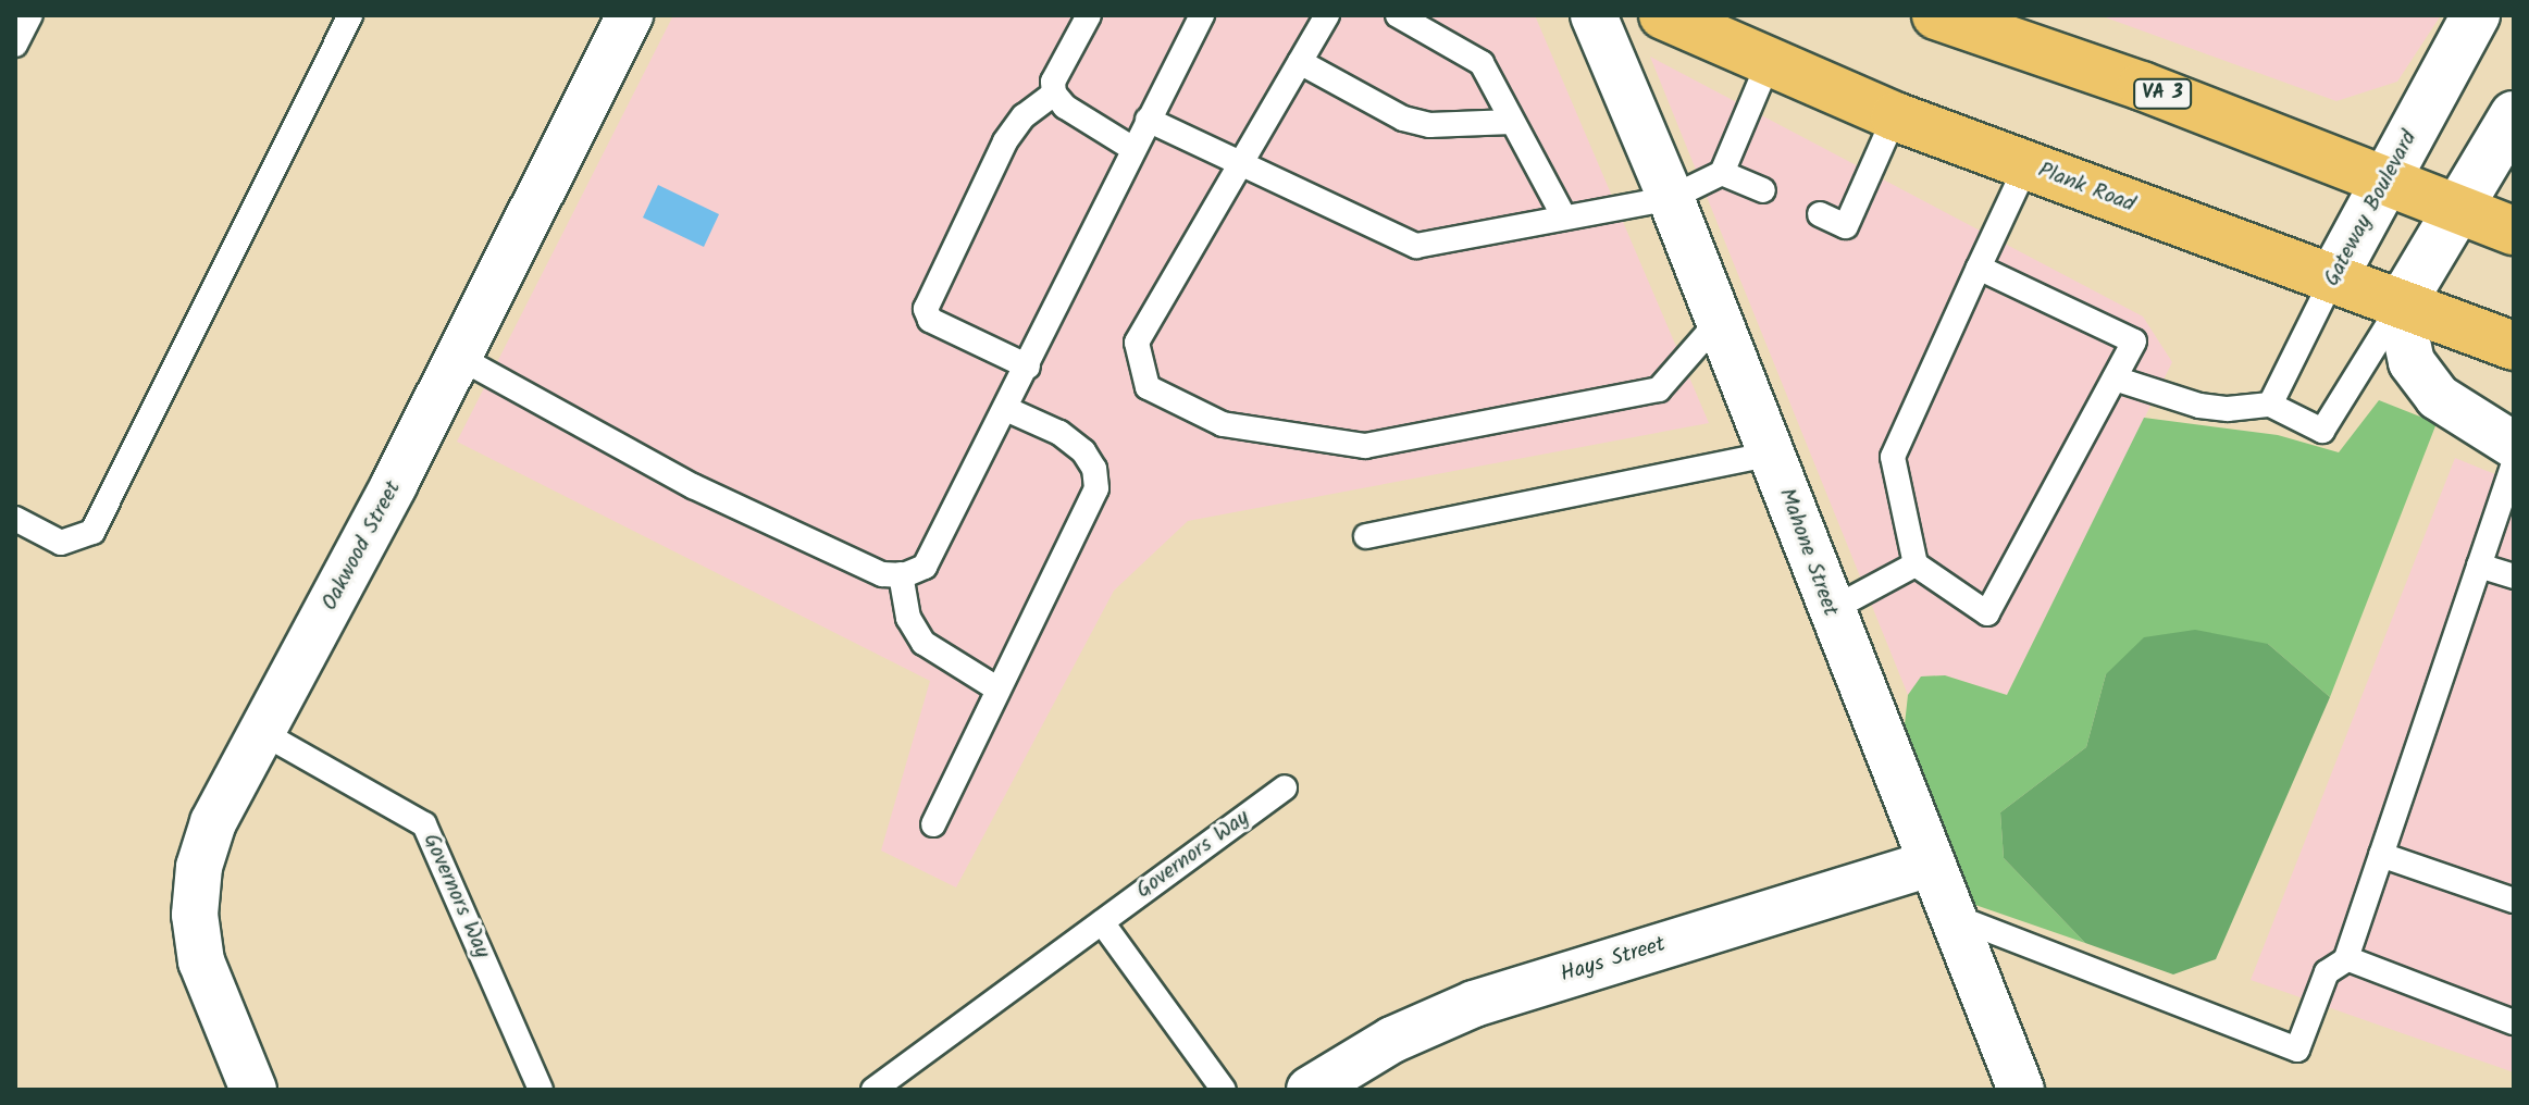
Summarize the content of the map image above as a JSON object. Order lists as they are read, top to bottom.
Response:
{
  "streets": {
    "highway": ["VA 3", "Plank Road"],
    "street": [
      "Gateway Boulevard",
      "Oakwood Street",
      "Mahone Street",
      "Hays Street"
    ],
    "lane": ["Governors Way"]
  },
  "crossings": [
    ["VA 3", "Gateway Boulevard"],
    ["Plank Road", "Gateway Boulevard"],
    ["Oakwood Street", "Governors Way"],
    ["Mahone Street", "Hays Street"]
  ]
}
